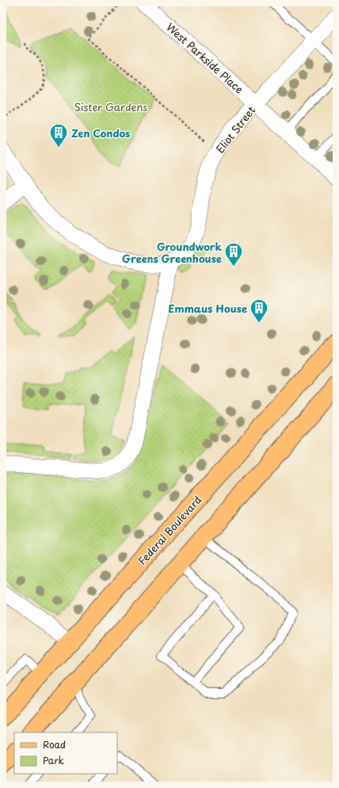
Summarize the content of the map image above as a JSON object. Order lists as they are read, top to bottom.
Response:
{
  "streets": {
    "main road": ["Federal Boulevard"],
    "street": ["West Parkside Place", "Eliot Street"]
  },
  "crossings": [
    ["West Parkside Place", "Eliot Street"]
  ],
  "parks": ["Sister Gardens"],
  "places": {
    "building": ["Zen Condos", "Groundwork Greens Greenhouse", "Emmaus House"]
  },
  "legend": ["Road", "Park"]
}
